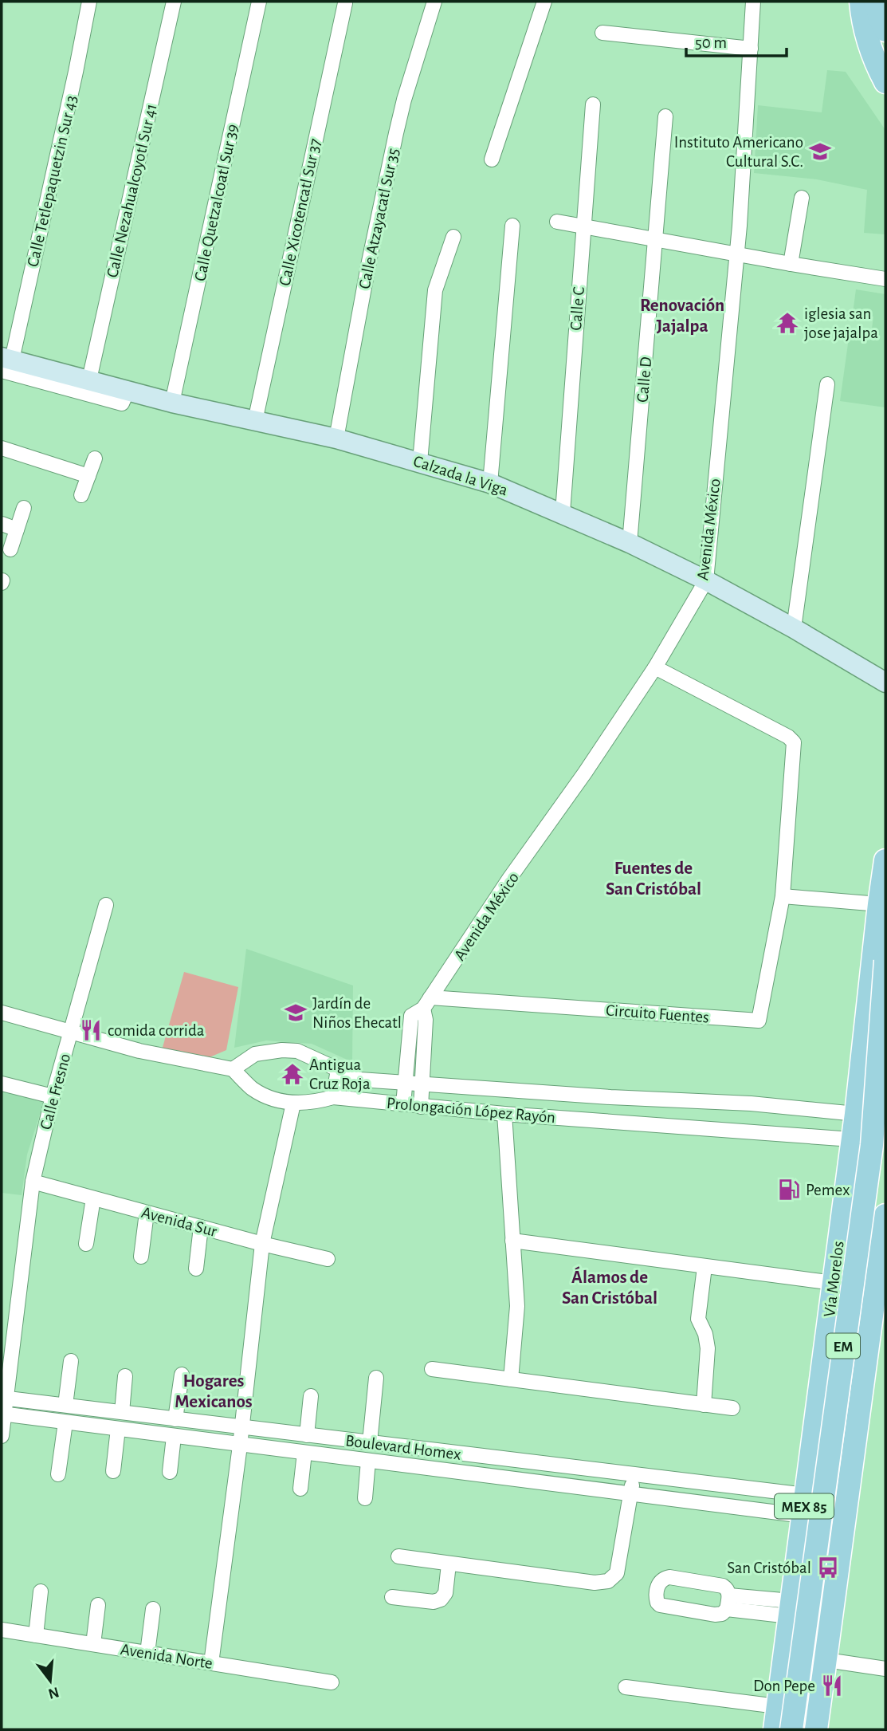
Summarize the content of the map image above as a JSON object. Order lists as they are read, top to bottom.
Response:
{
  "streets": {
    "main road": [
      "Calzada la Viga",
      "Vía Morelos",
      "EM",
      "MEX 85"
    ],
    "street": [
      "Calle Tetlepaquetzin Sur 43",
      "Calle Nezahualcoyotl Sur 41",
      "Calle Quetzalcoatl Sur 39",
      "Calle Xicotencatl Sur 37",
      "Calle Atzayacatl Sur 35",
      "Calle C",
      "Calle D",
      "Avenida México",
      "Circuito Fuentes",
      "Calle Fresno",
      "Prolongación López Rayón",
      "Avenida Sur",
      "Boulevard Homex",
      "Avenida Norte"
    ]
  },
  "crossings": [
    ["Calle Tetlepaquetzin Sur 43", "Calzada la Viga"],
    ["Calle Nezahualcoyotl Sur 41", "Calzada la Viga"],
    ["Calle Quetzalcoatl Sur 39", "Calzada la Viga"],
    ["Calle Xicotencatl Sur 37", "Calzada la Viga"],
    ["Calle Atzayacatl Sur 35", "Calzada la Viga"],
    ["Calle C", "Calzada la Viga"],
    ["Calle D", "Calzada la Viga"],
    ["Calzada la Viga", "Avenida México"],
    ["Avenida México", "Circuito Fuentes"],
    ["Avenida México", "Prolongación López Rayón"],
    ["Calle Fresno", "Avenida Sur"],
    ["Calle Fresno", "Boulevard Homex"],
    ["Prolongación López Rayón", "Vía Morelos"],
    ["Vía Morelos", "Boulevard Homex"]
  ],
  "districts": [
    "Renovación Jajalpa",
    "Fuentes de San Cristóbal",
    "Álamos de San Cristóbal",
    "Hogares Mexicanos"
  ],
  "places": {
    "school or university": ["Instituto Americano Cultural S.C.", "Jardín de Niños Ehecatl"],
    "temple": ["iglesia san jose jajalpa", "Antigua Cruz Roja"],
    "restaurant": ["comida corrida", "Don Pepe"],
    "fuel station": ["Pemex"],
    "bus stop": ["San Cristóbal"]
  },
  "scale_bar": "50 m",
  "north": "bottom"
}
